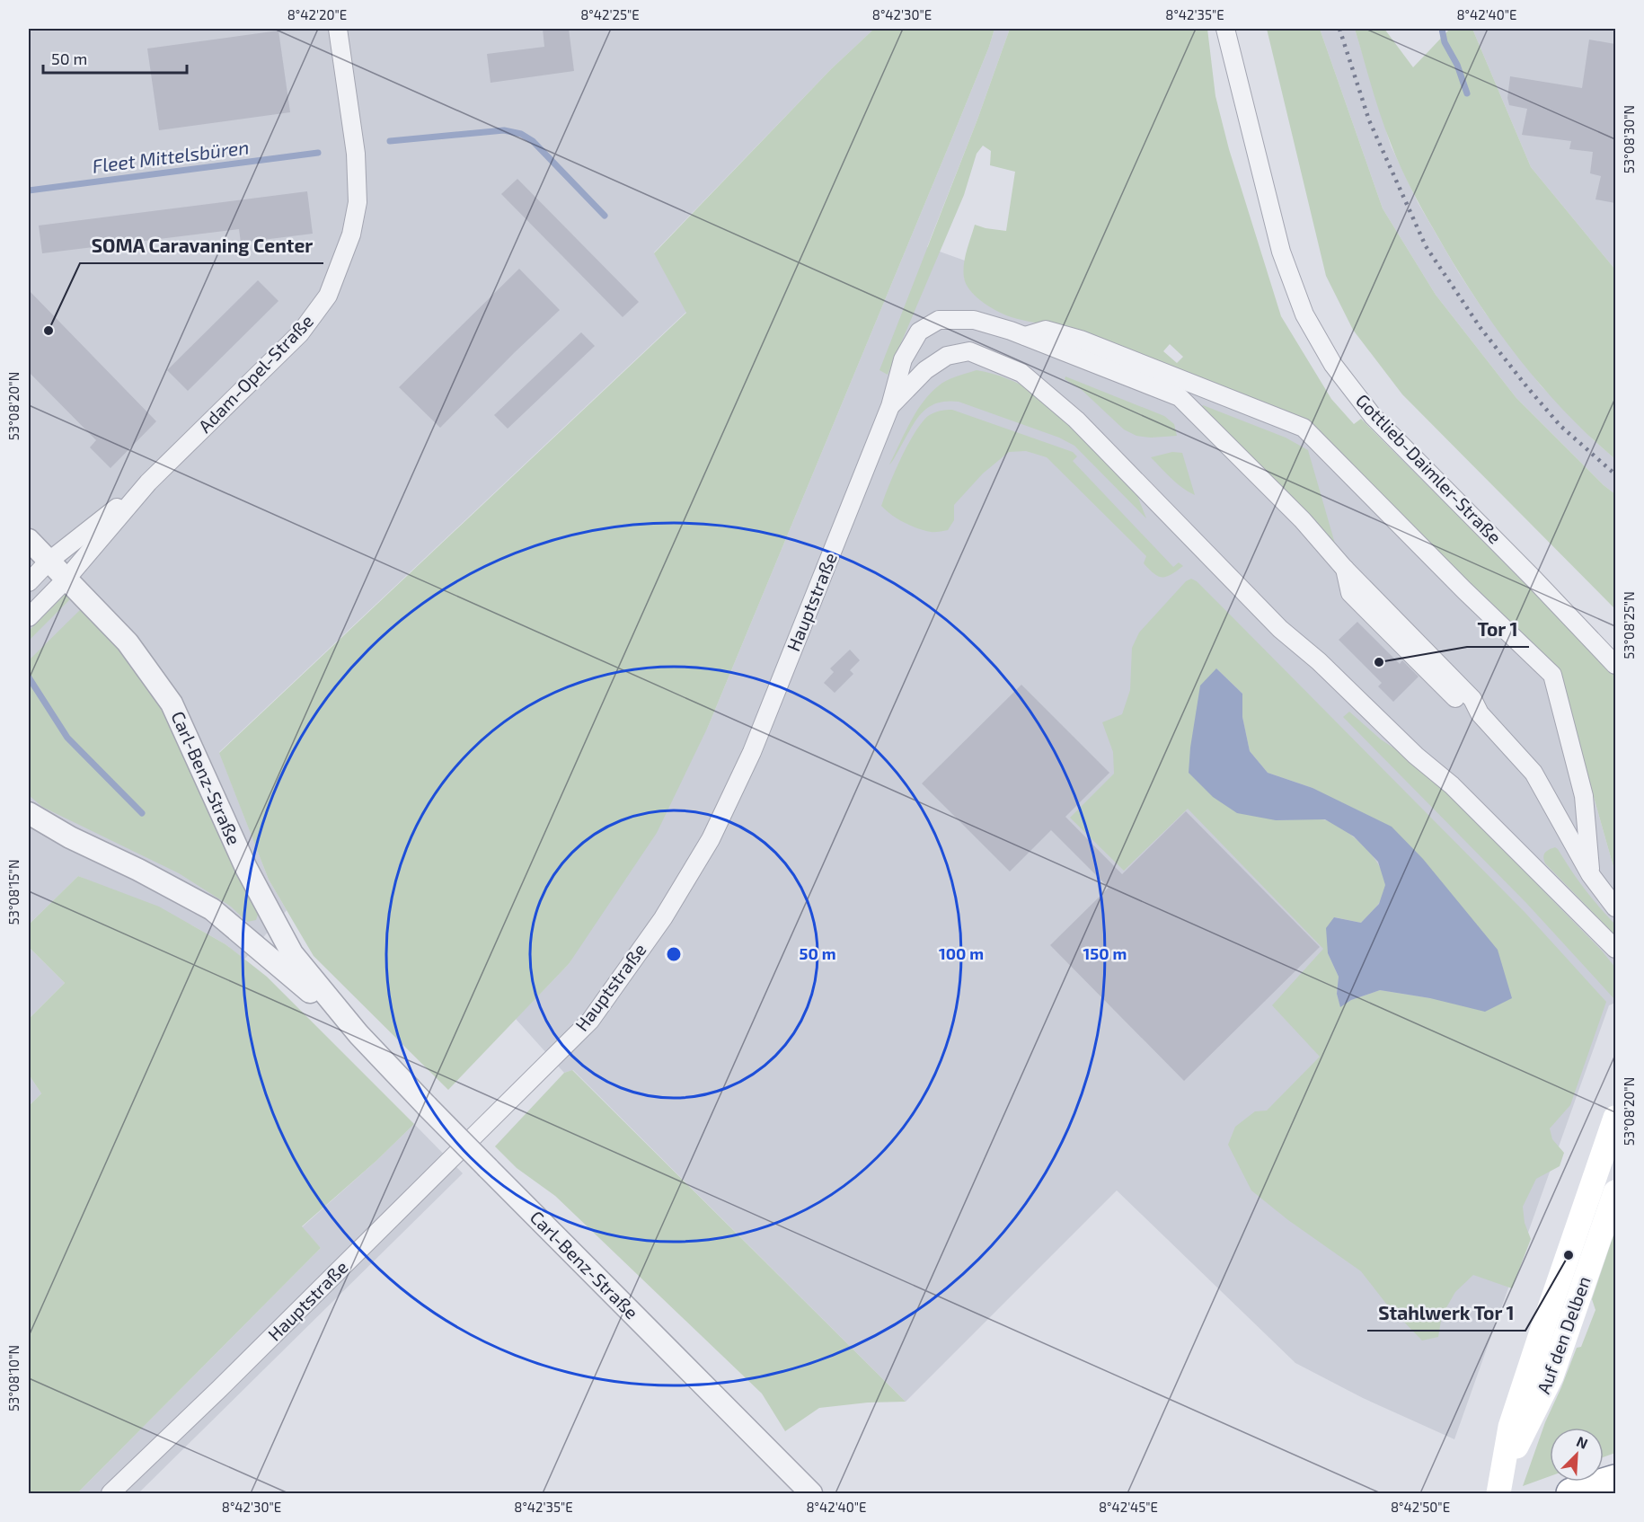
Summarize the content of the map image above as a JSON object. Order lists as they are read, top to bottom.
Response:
{
  "streets": {
    "main road": ["Auf den Delben"],
    "street": [
      "Adam-Opel-Straße",
      "Gottlieb-Daimler-Straße",
      "Hauptstraße",
      "Carl-Benz-Straße"
    ]
  },
  "crossings": [
    ["Adam-Opel-Straße", "Carl-Benz-Straße"]
  ],
  "water": ["Fleet Mittelsbüren"],
  "places": ["SOMA Caravaning Center", "Tor 1", "Stahlwerk Tor 1"],
  "scale_bar": "50 m",
  "north": "top right",
  "coordinates": [
    "8°42'20\"E",
    "8°42'25\"E",
    "8°42'30\"E",
    "8°42'35\"E",
    "8°42'40\"E",
    "53°08'30\"N",
    "53°08'20\"N",
    "53°08'25\"N",
    "53°08'15\"N",
    "53°08'10\"N",
    "8°42'45\"E",
    "8°42'50\"E"
  ],
  "rings": ["50 m", "100 m", "150 m"]
}
